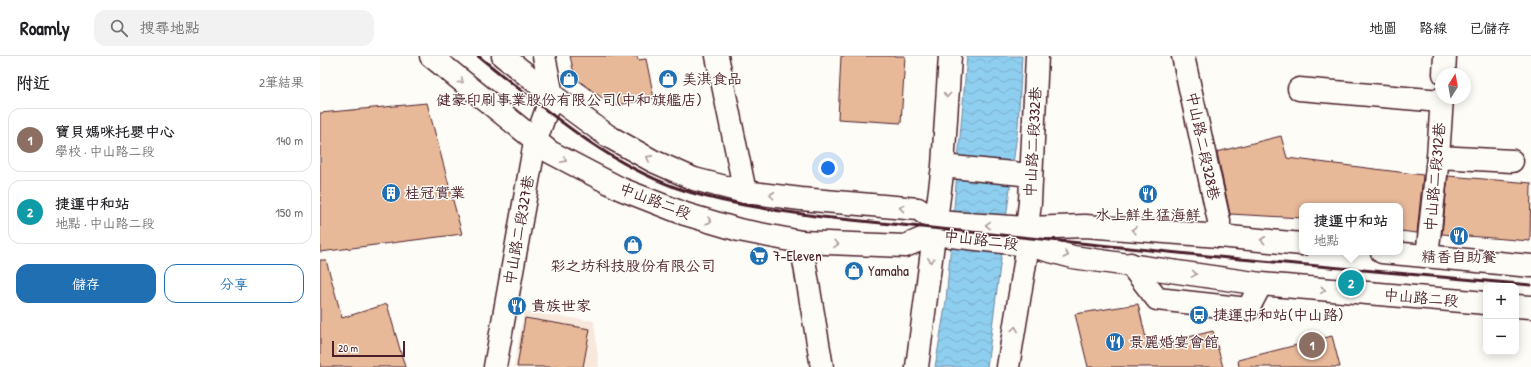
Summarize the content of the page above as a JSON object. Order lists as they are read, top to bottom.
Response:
{
  "streets": {
    "main road": [
      "中山路二段332巷",
      "中山路二段328巷",
      "中山路二段312巷",
      "中山路二段",
      "中山路二段327巷"
    ]
  },
  "crossings": [
    ["中山路二段332巷", "中山路二段"],
    ["中山路二段328巷", "中山路二段"],
    ["中山路二段", "中山路二段327巷"]
  ],
  "places": {
    "shop": [
      "健豪印刷事業股份有限公司(中和旗艦店)",
      "美淇食品",
      "彩之坊科技股份有限公司",
      "Yamaha"
    ],
    "building": ["桂冠實業"],
    "restaurant": [
      "水上鮮生猛海鮮",
      "精香自助餐",
      "貴族世家",
      "景麗婚宴會館"
    ],
    "supermarket": ["7-Eleven"],
    "bus stop": ["捷運中和站(中山路)"]
  },
  "scale_bar": "20 m",
  "north": "top",
  "page": {
    "header": "Roamly",
    "search": "搜尋地點",
    "nav": ["地圖", "路線", "已儲存"],
    "heading": ["附近", "2筆結果"],
    "list": [
      {
        "mark": "1",
        "name": "寶貝媽咪托嬰中心",
        "note": "學校 · 中山路二段",
        "value": "140 m"
      },
      {
        "mark": "2",
        "name": "捷運中和站",
        "note": "地點 · 中山路二段",
        "value": "150 m"
      }
    ],
    "popup": ["捷運中和站", "地點"],
    "buttons": ["儲存", "分享"],
    "pins": ["2", "1"],
    "map_buttons": ["+", "−"],
    "scale": "20 m"
  }
}
